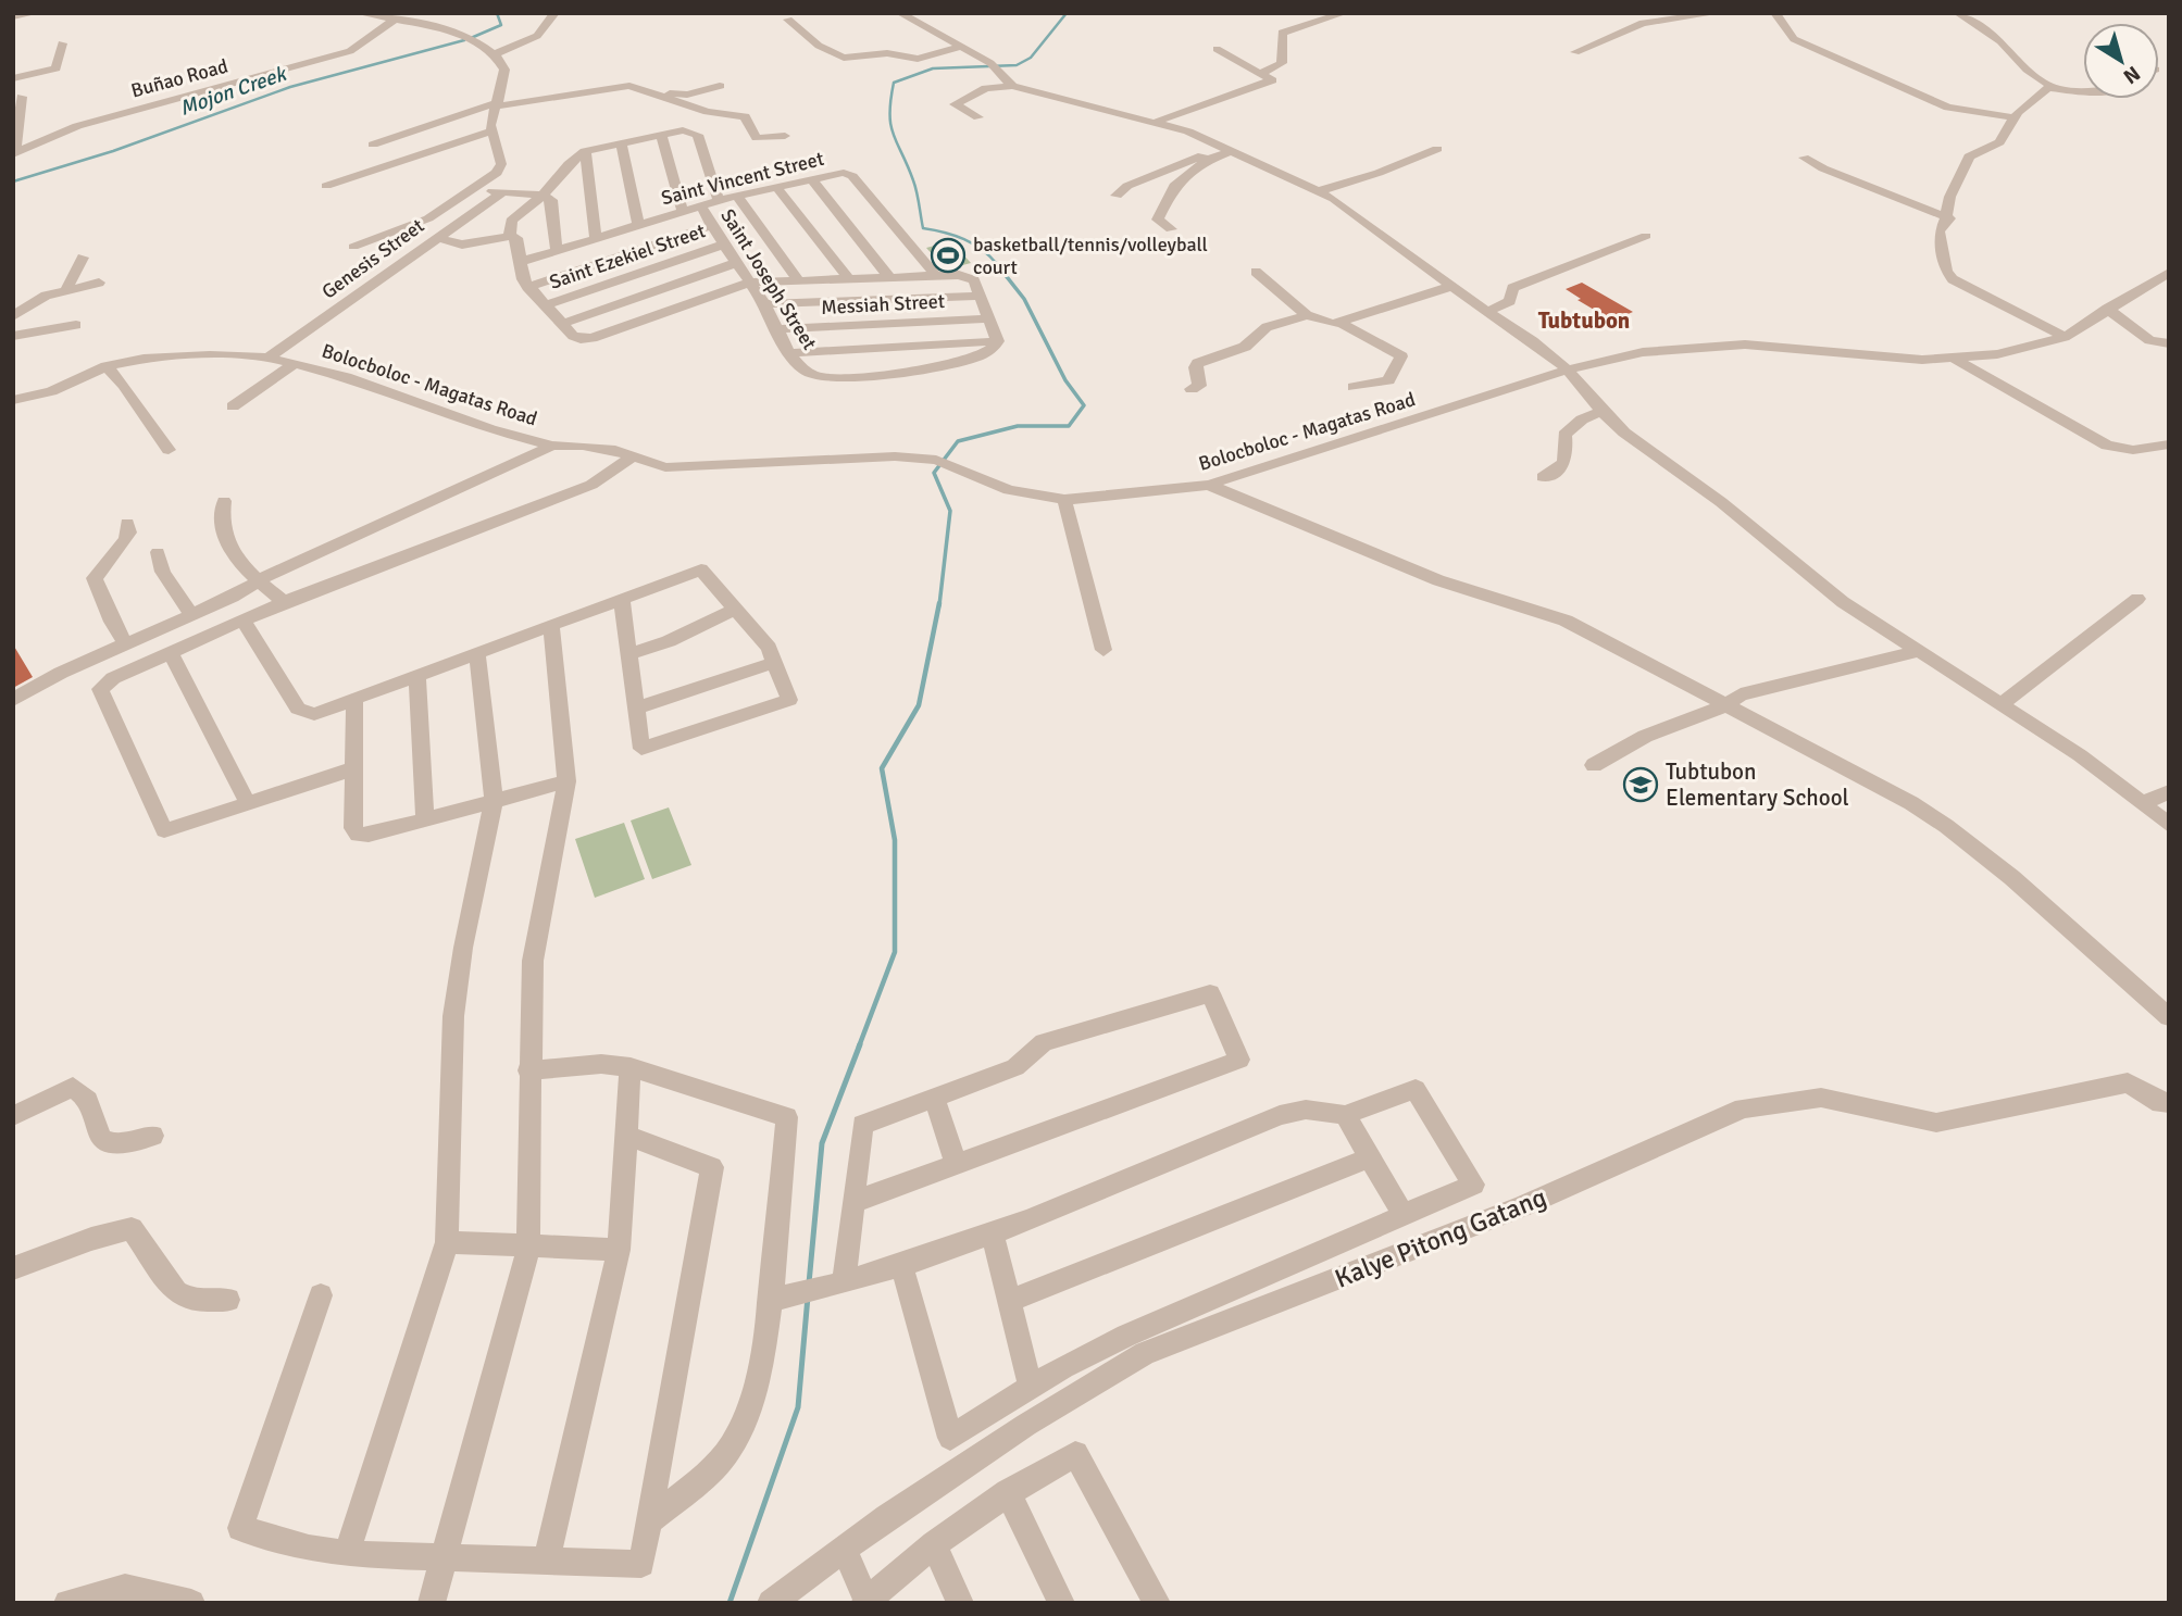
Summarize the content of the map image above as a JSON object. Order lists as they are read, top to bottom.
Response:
{
  "streets": {
    "street": [
      "Buñao Road",
      "Saint Vincent Street",
      "Saint Ezekiel Street",
      "Genesis Street",
      "Saint Joseph Street",
      "Messiah Street",
      "Bolocboloc - Magatas Road",
      "Kalye Pitong Gatang"
    ]
  },
  "crossings": [
    ["Saint Vincent Street", "Saint Joseph Street"],
    ["Saint Ezekiel Street", "Saint Joseph Street"],
    ["Genesis Street", "Bolocboloc - Magatas Road"],
    ["Saint Joseph Street", "Messiah Street"]
  ],
  "districts": ["Tubtubon"],
  "water": ["Mojon Creek"],
  "places": {
    "sports": ["basketball/tennis/volleyball court"],
    "school or university": ["Tubtubon Elementary School"]
  },
  "north": "bottom right"
}
